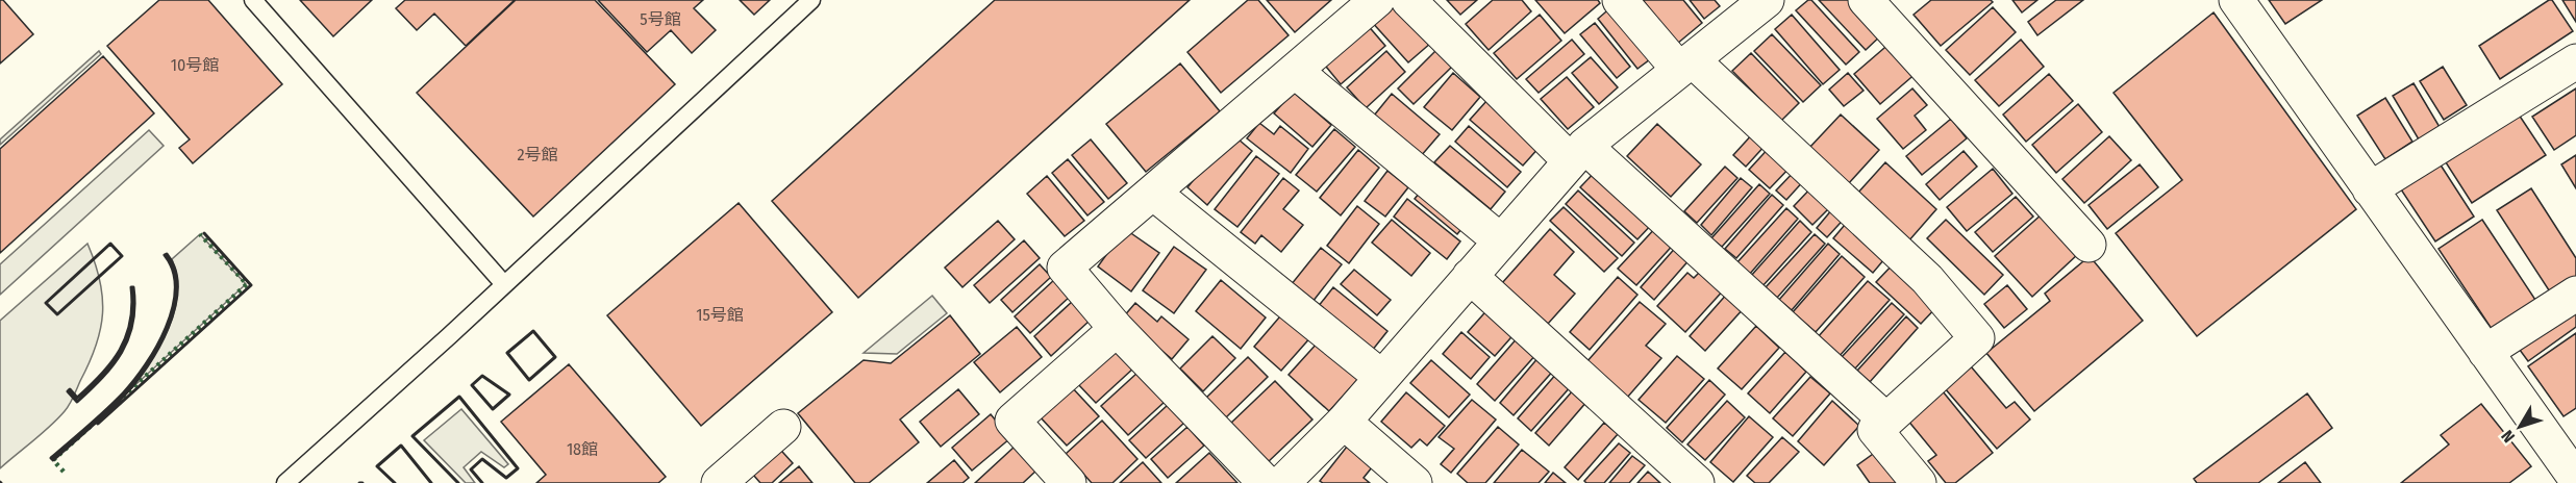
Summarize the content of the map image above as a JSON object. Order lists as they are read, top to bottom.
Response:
{
  "house_numbers": [
    "5号館",
    "10号館",
    "2号館",
    "15号館",
    "18館"
  ],
  "north": "bottom left"
}
